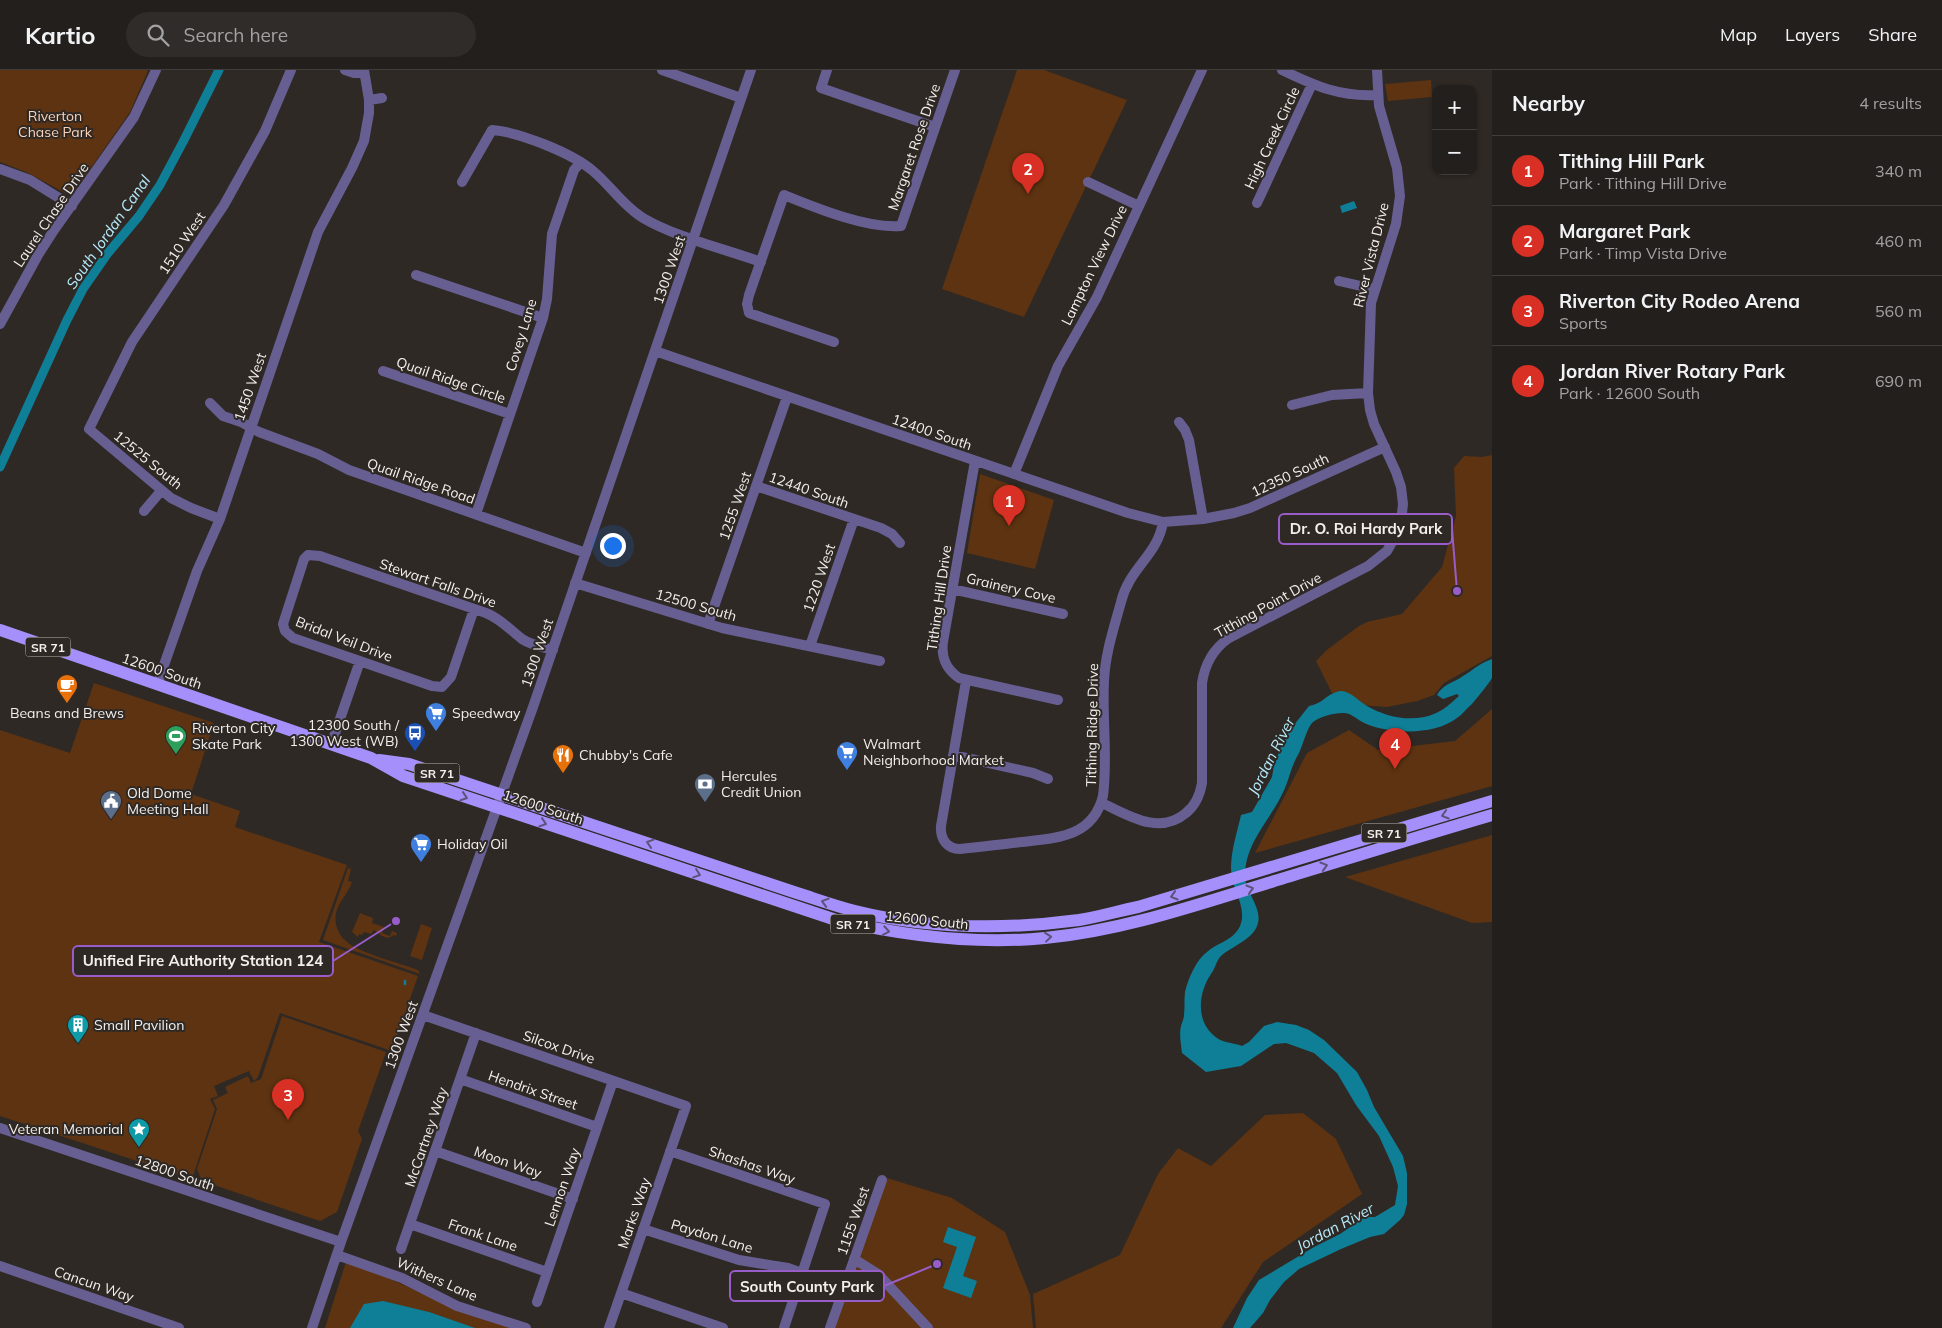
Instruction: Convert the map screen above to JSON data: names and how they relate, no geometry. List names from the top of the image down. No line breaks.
{"streets":{"main road":["SR 71","12600 South"],"street":["High Creek Circle","Margaret Rose Drive","Laurel Chase Drive","1510 West","River Vista Drive","Lampton View Drive","1300 West","Covey Lane","Quail Ridge Circle","1450 West","12400 South","12525 South","12350 South","Quail Ridge Road","12440 South","1255 West","1220 West","Stewart Falls Drive","Grainery Cove","Tithing Hill Drive","12500 South","Tithing Point Drive","Bridal Veil Drive","Tithing Ridge Drive","Silcox Drive","Hendrix Street","McCartney Way","Moon Way","Shashas Way","12800 South","Lennon Way","Marks Way","1155 West","Frank Lane","Paydon Lane","Withers Lane","Cancun Way"]},"crossings":[["1510 West","12525 South"],["River Vista Drive","12350 South"],["River Vista Drive","Tithing Point Drive"],["Lampton View Drive","12400 South"],["1300 West","12400 South"],["1300 West","Quail Ridge Road"],["1300 West","Stewart Falls Drive"],["1300 West","12500 South"],["1300 West","12600 South"],["1300 West","Silcox Drive"],["1300 West","12800 South"],["1300 West","Withers Lane"],["Covey Lane","Quail Ridge Circle"],["Covey Lane","Quail Ridge Road"],["1450 West","12525 South"],["1450 West","Quail Ridge Road"],["1450 West","12600 South"],["12400 South","12350 South"],["12400 South","1255 West"],["12400 South","Tithing Hill Drive"],["12400 South","Tithing Ridge Drive"],["12350 South","Tithing Point Drive"],["12440 South","1255 West"],["12440 South","1220 West"],["1255 West","12500 South"],["1220 West","12500 South"],["Stewart Falls Drive","Bridal Veil Drive"],["Grainery Cove","Tithing Hill Drive"],["Tithing Point Drive","Tithing Ridge Drive"],["Silcox Drive","McCartney Way"],["Silcox Drive","Lennon Way"],["Silcox Drive","Marks Way"],["Hendrix Street","McCartney Way"],["Hendrix Street","Lennon Way"],["McCartney Way","Moon Way"],["McCartney Way","Frank Lane"],["Moon Way","Lennon Way"],["Shashas Way","Marks Way"],["Shashas Way","Paydon Lane"],["Lennon Way","Frank Lane"],["Marks Way","Paydon Lane"]],"water":["South Jordan Canal","Jordan River"],"parks":["Riverton Chase Park"],"places":{"other":["Dr. O. Roi Hardy Park","Unified Fire Authority Station 124","South County Park"],"cafe":["Beans and Brews"],"supermarket":["Speedway","Walmart Neighborhood Market","Holiday Oil"],"bus stop":["12300 South / 1300 West (WB)"],"sports":["Riverton City Skate Park"],"restaurant":["Chubby's Cafe"],"bank":["Hercules Credit Union"],"public building":["Old Dome Meeting Hall"],"building":["Small Pavilion"],"place":["Veteran Memorial"]},"page":{"header":"Kartio","search":"Search here","nav":["Map","Layers","Share"],"heading":["Nearby","4 results"],"map_buttons":["+","−"],"list":[{"mark":"1","name":"Tithing Hill Park","note":"Park · Tithing Hill Drive","value":"340 m"},{"mark":"2","name":"Margaret Park","note":"Park · Timp Vista Drive","value":"460 m"},{"mark":"3","name":"Riverton City Rodeo Arena","note":"Sports","value":"560 m"},{"mark":"4","name":"Jordan River Rotary Park","note":"Park · 12600 South","value":"690 m"}],"pins":["2","1","4","3"]}}
